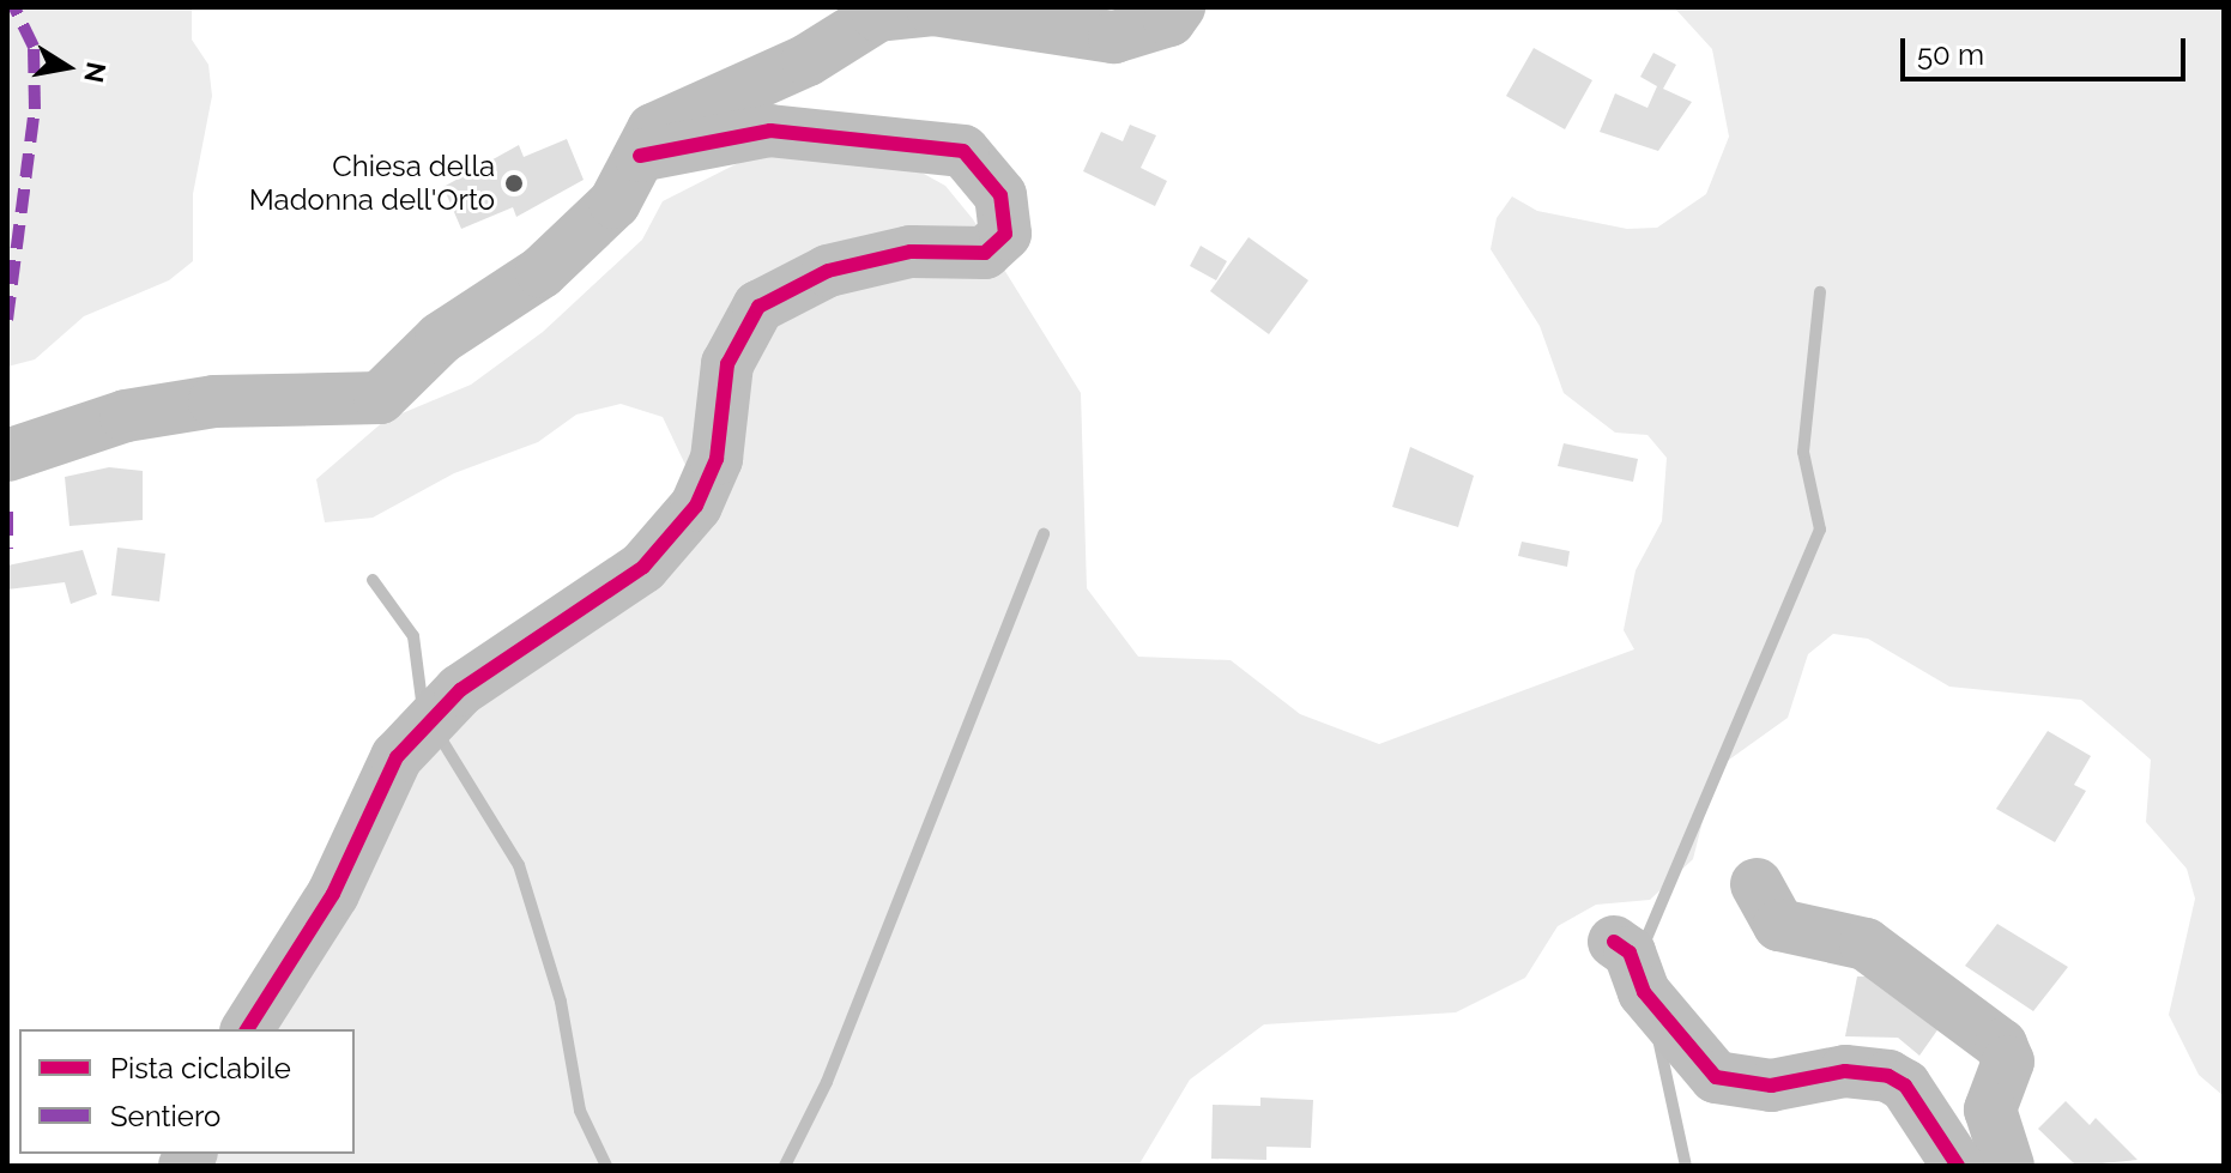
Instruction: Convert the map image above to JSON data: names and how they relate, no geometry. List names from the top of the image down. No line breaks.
{"places":["Chiesa della Madonna dell'Orto"],"legend":["Pista ciclabile","Sentiero"],"scale_bar":"50 m","north":"right"}
